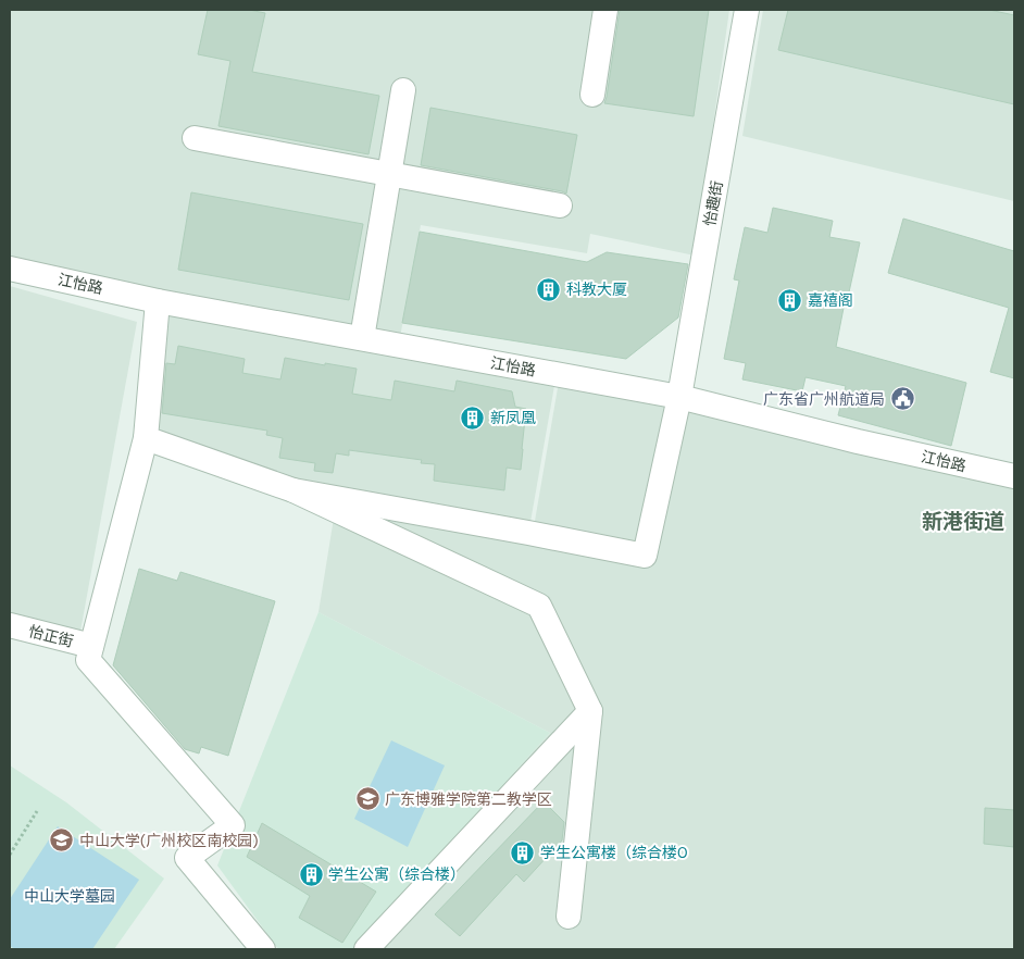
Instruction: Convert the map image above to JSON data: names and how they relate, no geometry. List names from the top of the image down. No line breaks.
{"streets":{"street":["怡趣街","江怡路","怡正街"]},"crossings":[["怡趣街","江怡路"]],"districts":["新港街道"],"parks":["中山大学墓园"],"places":{"building":["科教大厦","嘉禧阁","新凤凰","学生公寓楼（综合楼0","学生公寓（综合楼）"],"public building":["广东省广州航道局"],"school or university":["广东博雅学院第二教学区","中山大学(广州校区南校园)"]}}
